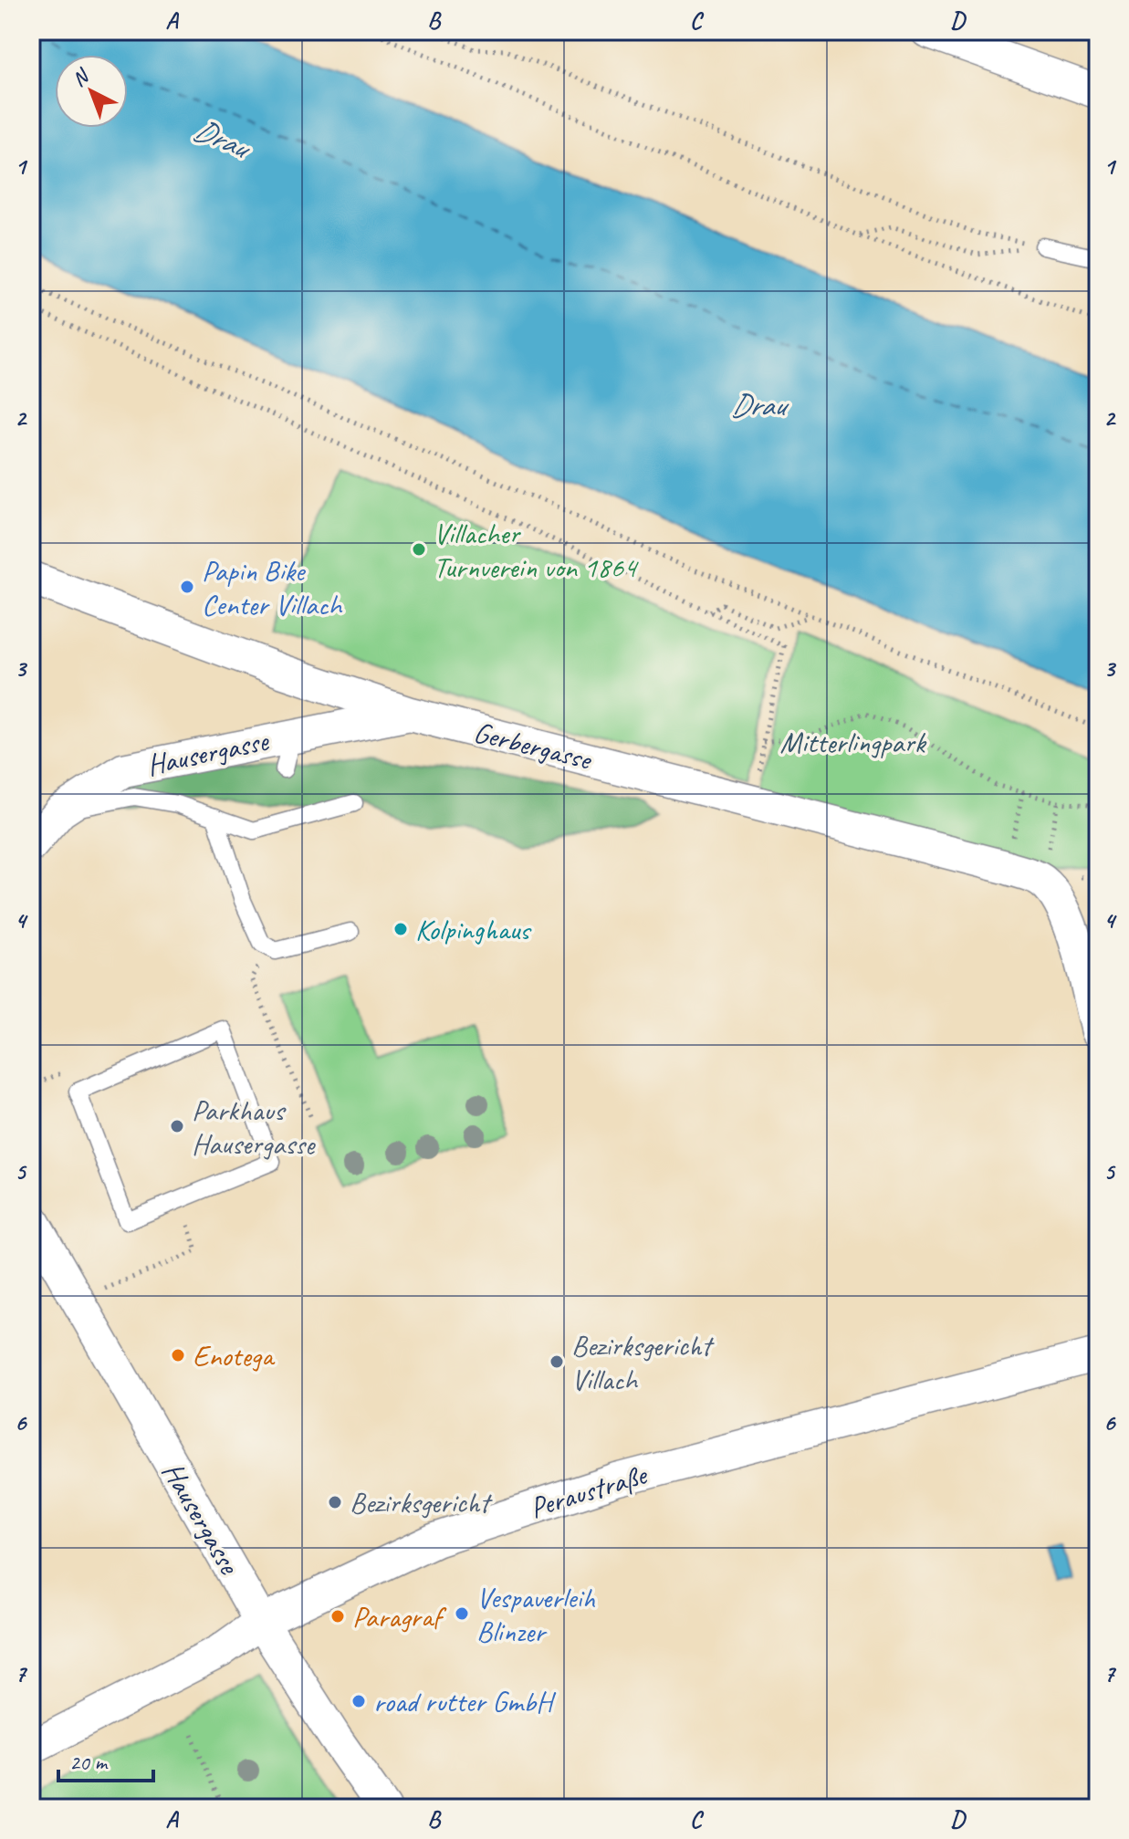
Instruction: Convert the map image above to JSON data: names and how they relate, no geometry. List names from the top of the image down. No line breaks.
{"streets":{"street":["Gerbergasse","Hausergasse","Peraustraße"]},"crossings":[["Gerbergasse","Hausergasse"],["Hausergasse","Peraustraße"]],"water":["Drau"],"parks":["Mitterlingpark"],"places":["Villacher Turnverein von 1864","Papin Bike Center Villach","Kolpinghaus","Parkhaus Hausergasse","Enotega","Bezirksgericht Villach","Bezirksgericht","Vespaverleih Blinzer","Paragraf","road rutter GmbH"],"scale_bar":"20 m","north":"top left","grid":{"columns":["A","B","C","D"],"rows":["1","2","3","4","5","6","7"]}}
